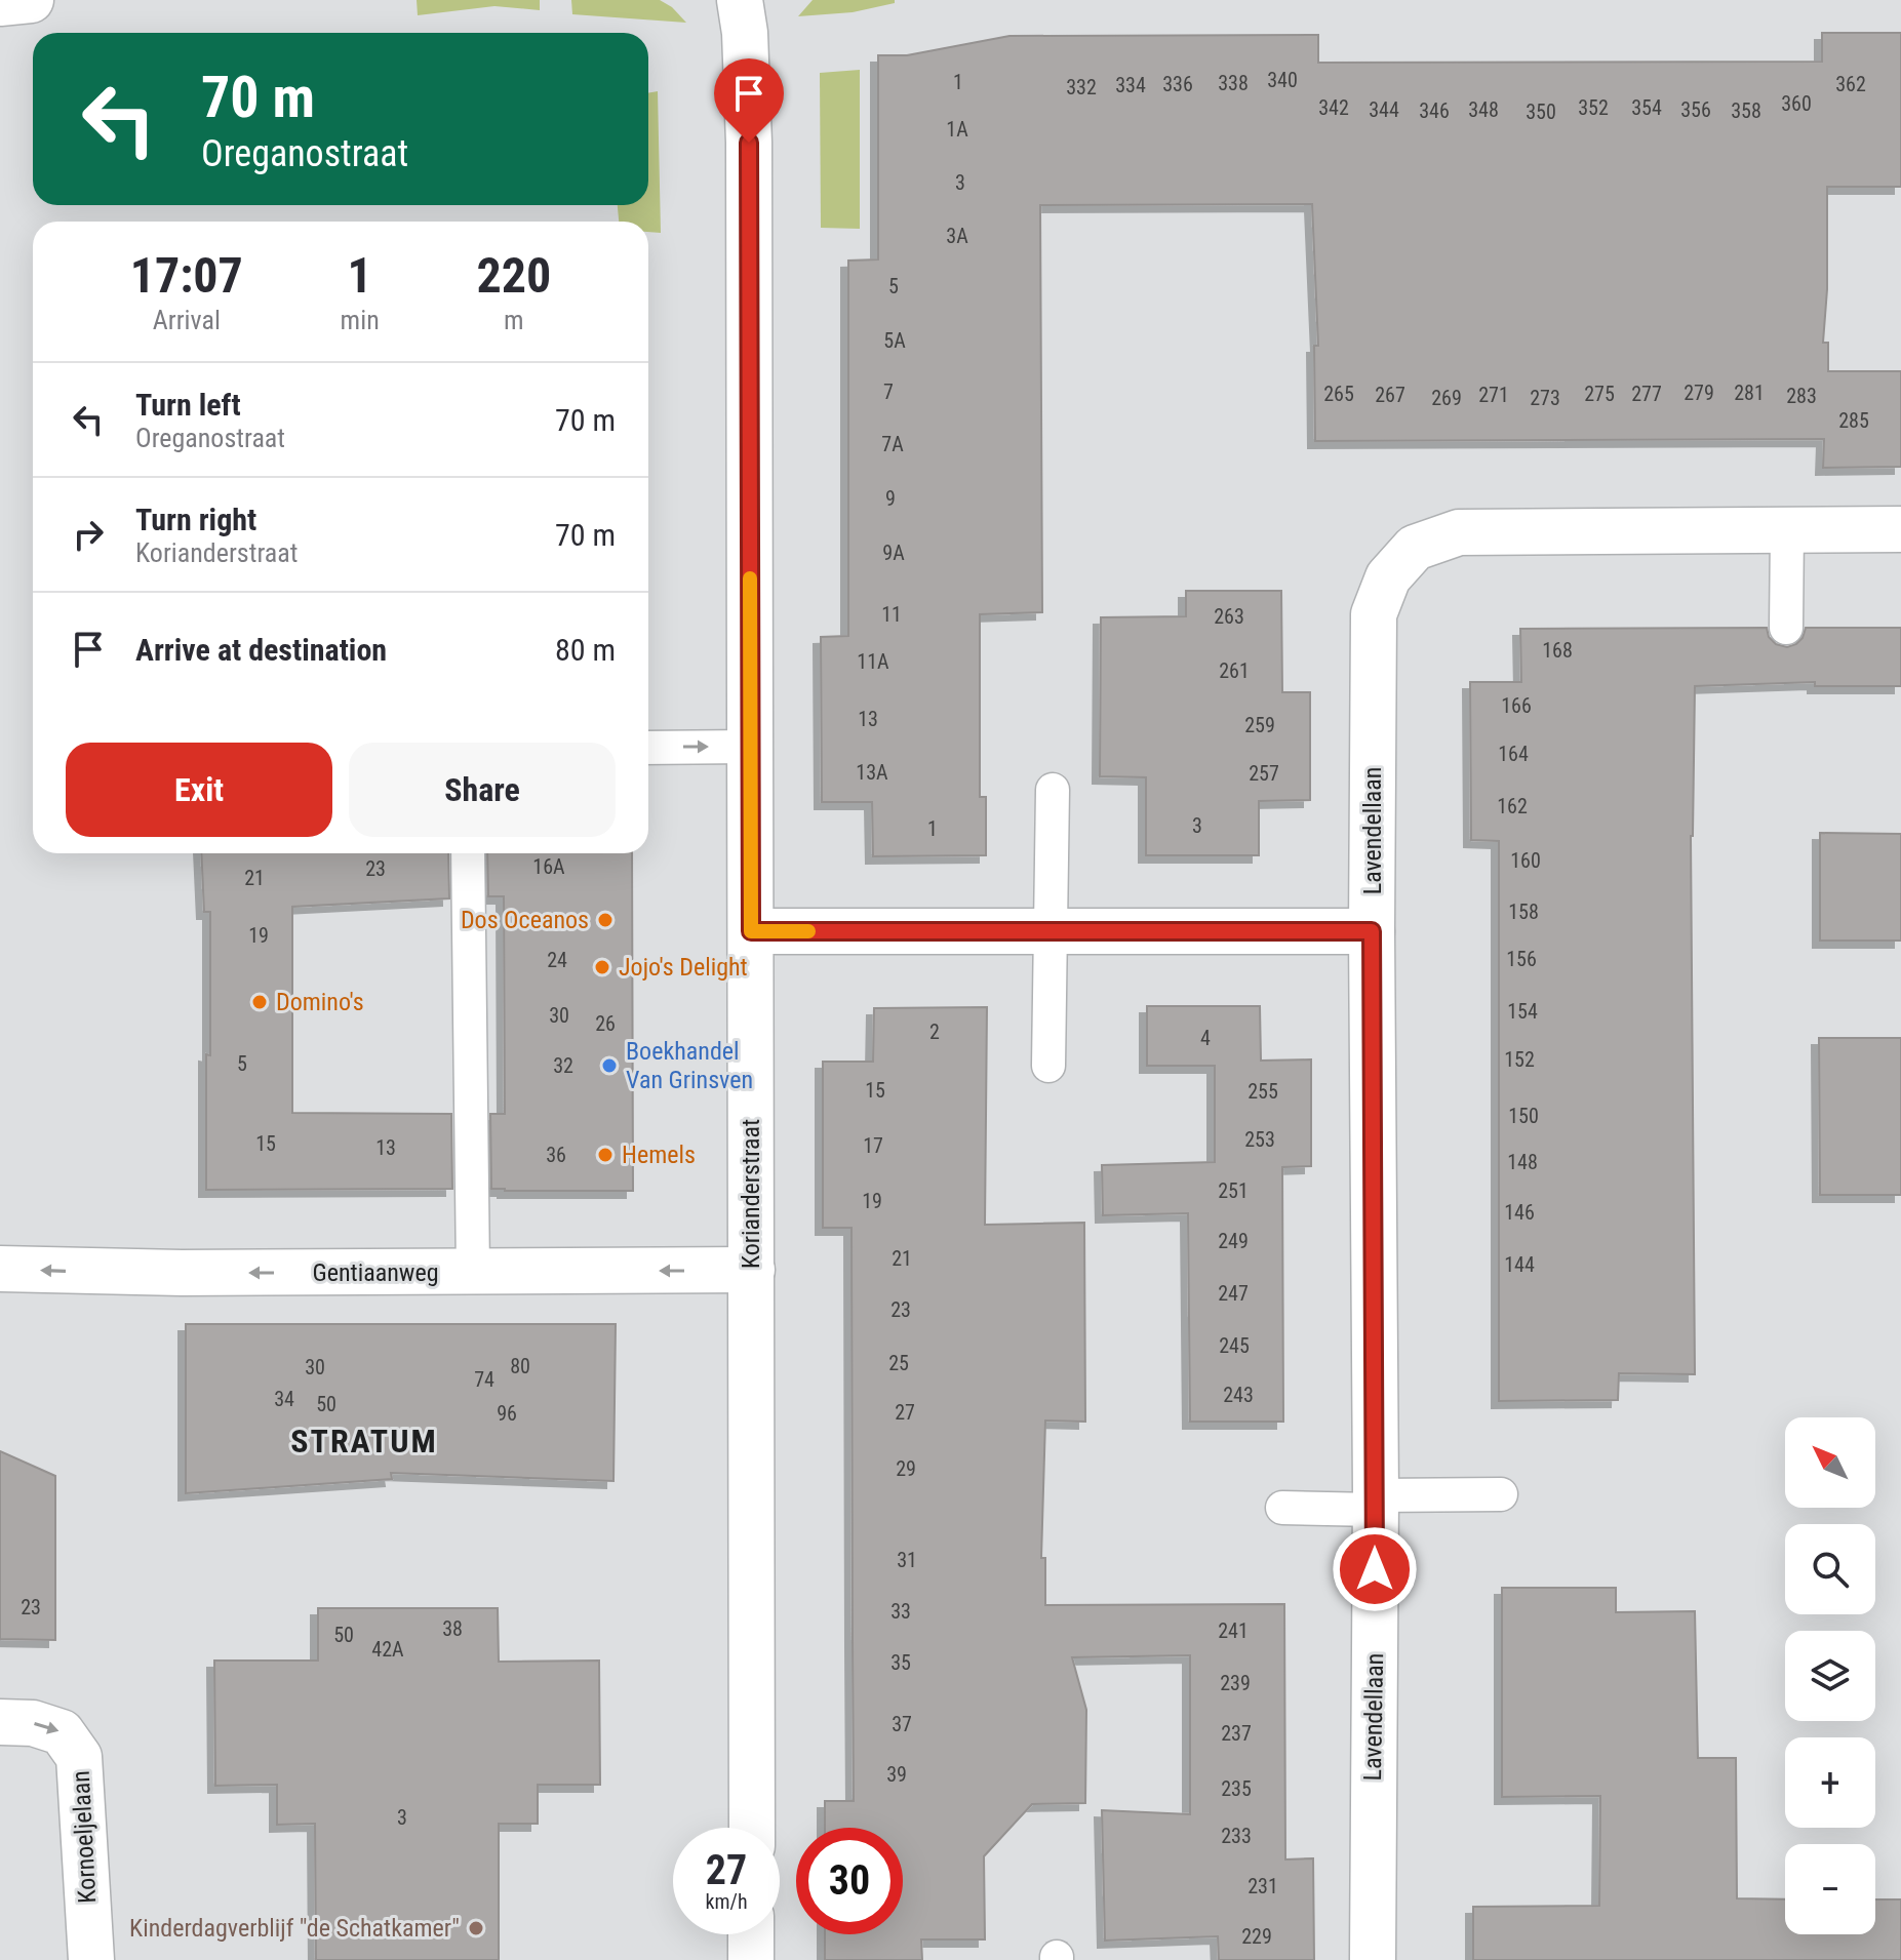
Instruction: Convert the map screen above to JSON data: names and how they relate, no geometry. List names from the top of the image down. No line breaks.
{"streets":{"street":["Lavendellaan","Korianderstraat","Gentiaanweg","Kornoeljelaan"]},"crossings":[["Korianderstraat","Gentiaanweg"]],"one_way":["Gentiaanweg","Kornoeljelaan"],"districts":["STRATUM"],"places":["Dos Oceanos","Jojo's Delight","Domino's","Boekhandel Van Grinsven","Hemels","Kinderdagverblijf \"de Schatkamer\""],"house_numbers":["340","1","338","336","362","334","332","360","342","352","354","344","348","356","346","358","350","1A","3","3A","5","5A","7","279","281","265","275","277","267","271","283","269","273","285","7A","9","9A","11","263","168","11A","261","166","13","259","164","13A","257","162","3","1","160","16A","23","21","158","19","156","24","154","30","26","2","4","152","5","32","15","255","150","253","15","17","13","36","148","251","19","146","249","21","144","247","23","245","25","80","30","74","243","34","50","27","96","29","31","23","33","38","241","50","42A","35","239","37","237","39","235","3","233","231","229"],"north":"top left","page":{"turn":["70 m","Oreganostraat"],"eta":["17:07","Arrival","1","min","220","m"],"list":[{"name":"Turn left","note":"Oreganostraat","value":"70 m"},{"name":"Turn right","note":"Korianderstraat","value":"70 m"},{"name":"Arrive at destination","value":"80 m"}],"buttons":["Exit","Share"],"map_buttons":["+","−"],"speed":"27 km/h","limit":"30"}}
